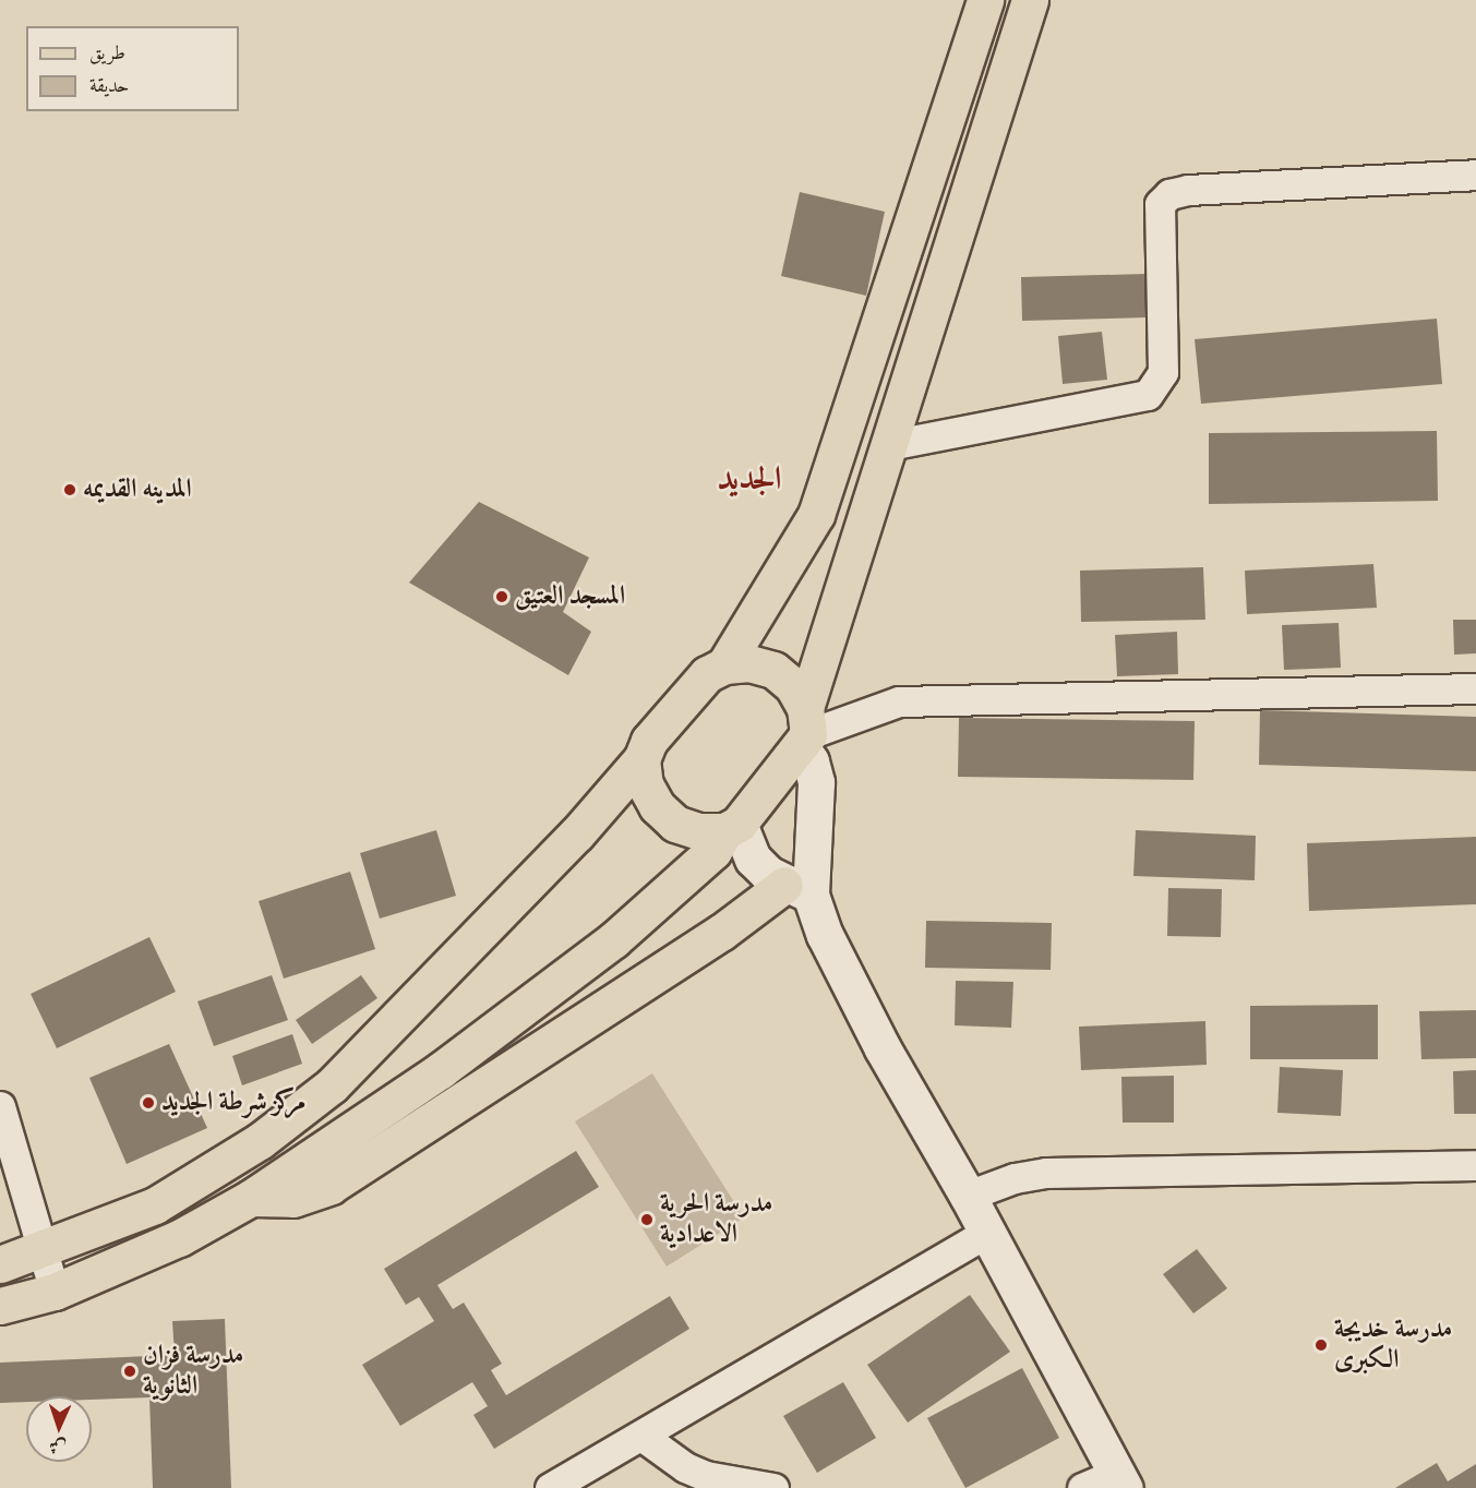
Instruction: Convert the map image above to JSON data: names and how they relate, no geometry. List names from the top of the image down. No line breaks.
{"districts":["الجديد"],"places":["المدينه القديمه","المسجد العتيق","مركز شرطة الجديد","مدرسة الحرية الاعدادية","مدرسة خديجة الكبرى","مدرسة فزان الثانوية"],"legend":["طريق","حديقة"],"north":"bottom"}
